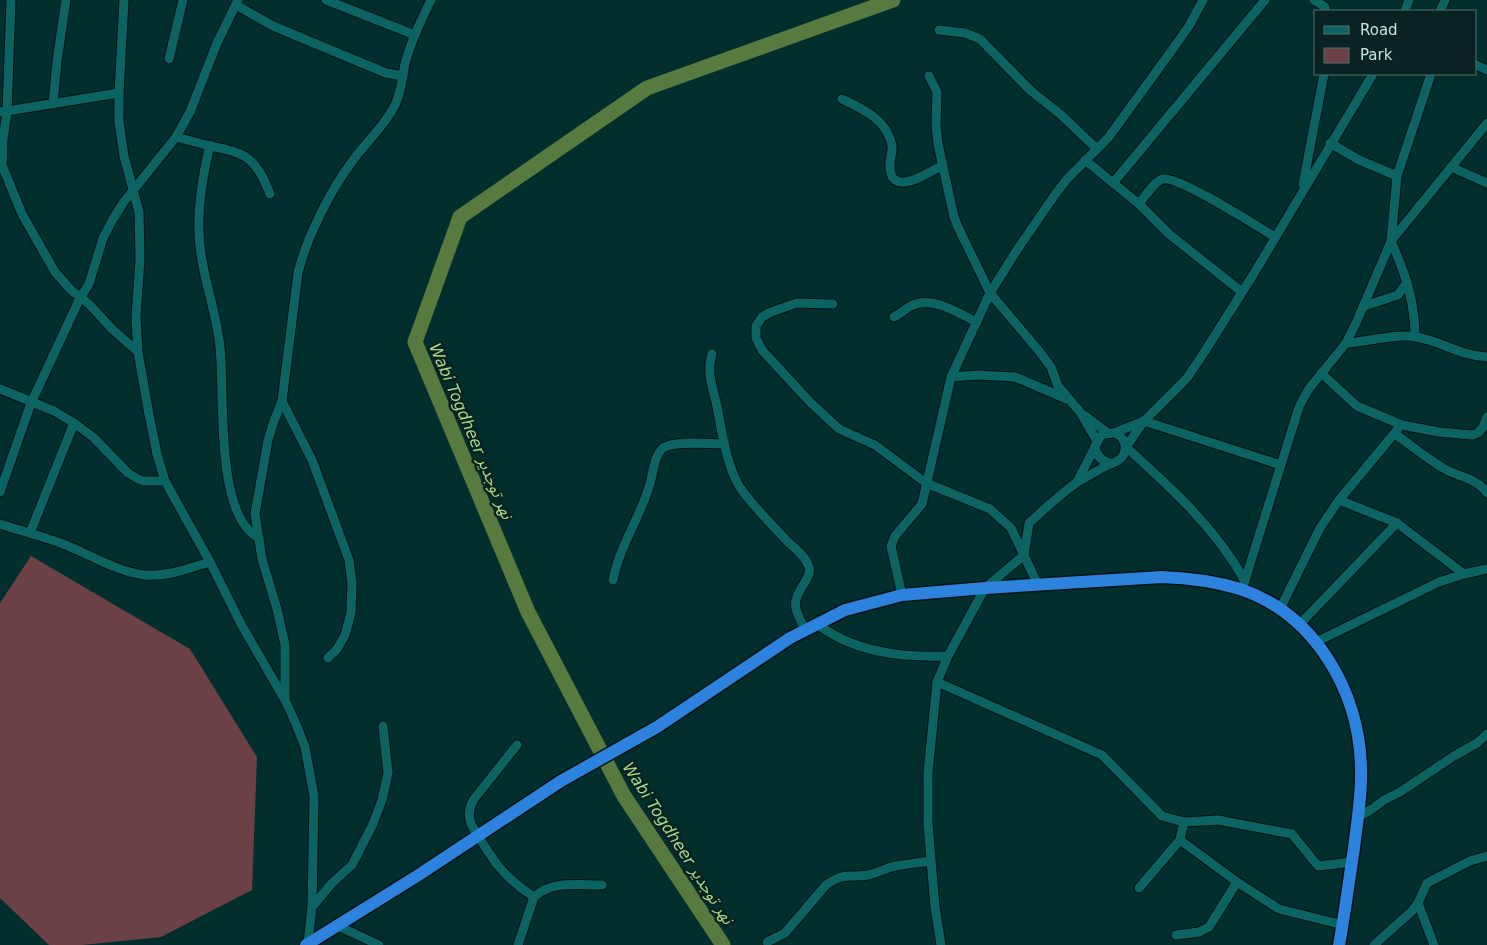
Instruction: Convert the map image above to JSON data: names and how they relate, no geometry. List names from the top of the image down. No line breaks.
{"water":["Wabi Togdheer نهر توجدير"],"legend":["Road","Park"]}
